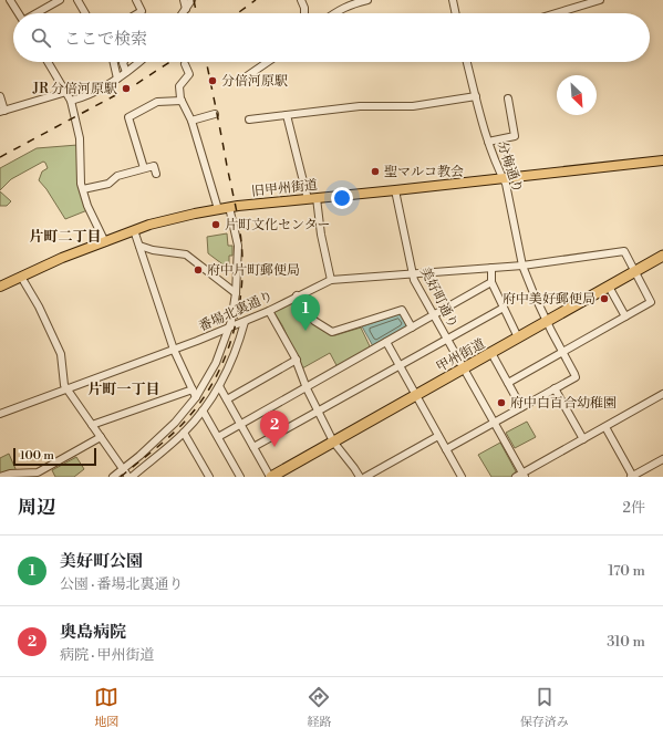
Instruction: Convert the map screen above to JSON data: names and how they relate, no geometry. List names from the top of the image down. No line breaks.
{"streets":{"highway":["甲州街道"],"main road":["旧甲州街道"],"street":["分梅通り","美好町通り","番場北裏通り"]},"crossings":[["分梅通り","旧甲州街道"],["分梅通り","番場北裏通り"],["分梅通り","甲州街道"],["旧甲州街道","美好町通り"],["美好町通り","番場北裏通り"],["美好町通り","甲州街道"],["番場北裏通り","甲州街道"]],"districts":["片町二丁目","片町一丁目"],"places":["分倍河原駅","JR 分倍河原駅","聖マルコ教会","片町文化センター","府中片町郵便局","府中美好郵便局","府中白百合幼稚園"],"scale_bar":"100 m","north":"bottom right","page":{"search":"ここで検索","pins":["1","2"],"scale":"100 m","heading":["周辺","2件"],"list":[{"mark":"1","name":"美好町公園","note":"公園 · 番場北裏通り","value":"170 m"},{"mark":"2","name":"奥島病院","note":"病院 · 甲州街道","value":"310 m"}],"nav":["地図","経路","保存済み"]}}
